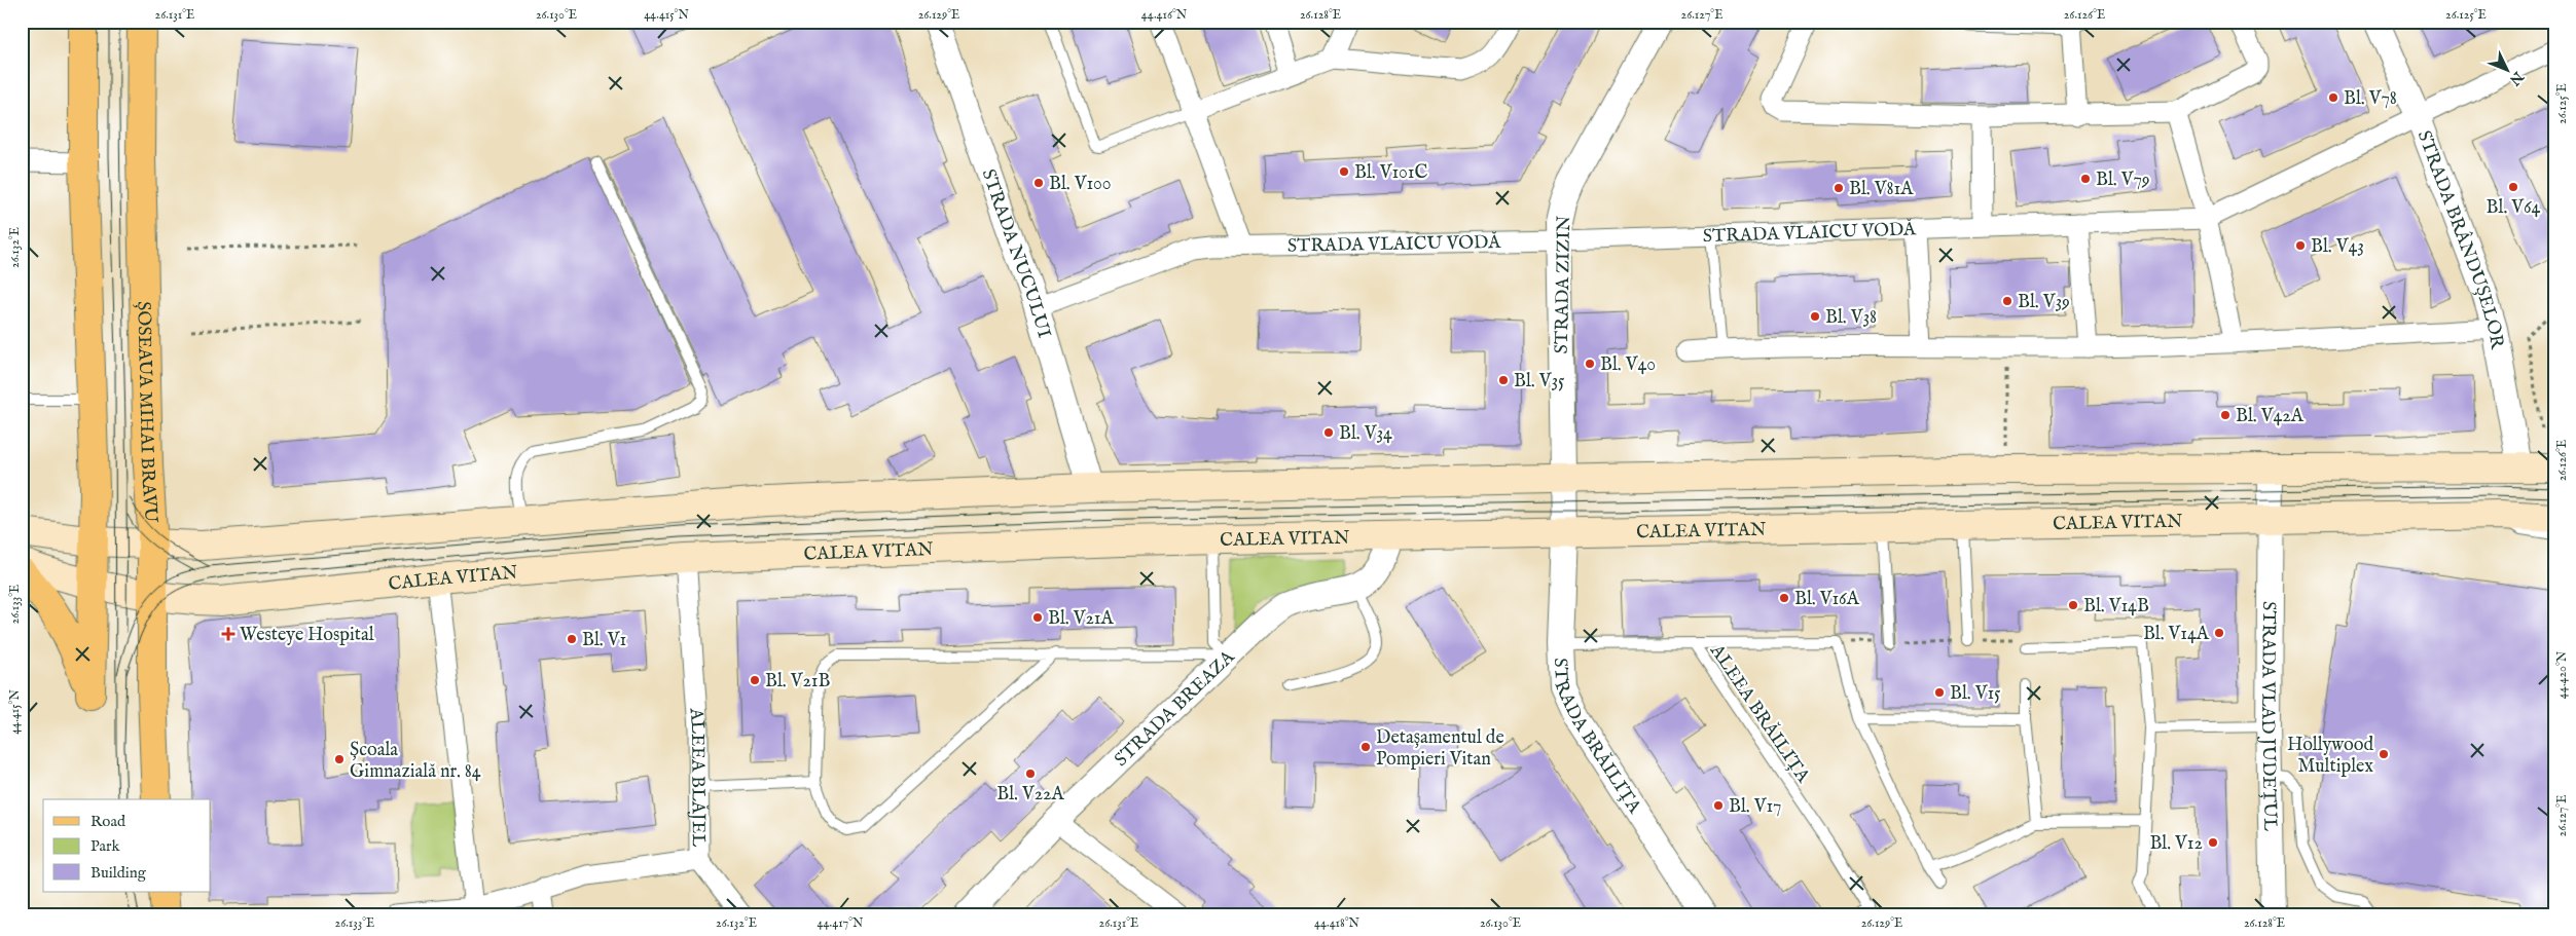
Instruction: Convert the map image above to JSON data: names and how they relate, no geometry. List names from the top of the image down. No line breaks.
{"streets":{"main road":["ȘOSEAUA MIHAI BRAVU","CALEA VITAN"],"street":["STRADA VLAICU VODĂ","STRADA BRÂNDUȘELOR","STRADA NUCULUI","STRADA ZIZIN","STRADA BREAZA","STRADA VLAD JUDEȚUL","STRADA BRĂILIȚA","ALEEA BLĂJEL"],"lane":["ALEEA BRĂILIȚA"]},"crossings":[["STRADA VLAICU VODĂ","STRADA BRÂNDUȘELOR"],["STRADA VLAICU VODĂ","STRADA NUCULUI"],["STRADA VLAICU VODĂ","STRADA ZIZIN"],["STRADA ZIZIN","CALEA VITAN"],["STRADA ZIZIN","STRADA BRĂILIȚA"],["ȘOSEAUA MIHAI BRAVU","CALEA VITAN"],["CALEA VITAN","STRADA BREAZA"],["CALEA VITAN","STRADA VLAD JUDEȚUL"],["CALEA VITAN","STRADA BRĂILIȚA"],["CALEA VITAN","ALEEA BLĂJEL"],["ALEEA BRĂILIȚA","STRADA BRĂILIȚA"]],"places":{"other":["Bl. V78","Bl. V101C","Bl. V79","Bl. V100","Bl. V64","Bl. V81A","Bl. V43","Bl. V39","Bl. V38","Bl. V40","Bl. V35","Bl. V42A","Bl. V34","Bl. V16A","Bl. V14B","Bl. V21A","Bl. V14A","Bl. V1","Bl. V21B","Bl. V15","Detașamentul de Pompieri Vitan","Hollywood Multiplex","Școala Gimnazială nr. 84","Bl. V22A","Bl. V17","Bl. V12"],"health":["Westeye Hospital"]},"legend":["Road","Park","Building"],"north":"bottom right","coordinates":["26.131°E","26.130°E","44.415°N","26.129°E","44.416°N","26.128°E","26.127°E","26.126°E","26.125°E","26.132°E","26.133°E","44.420°N","44.417°N","44.418°N"]}
